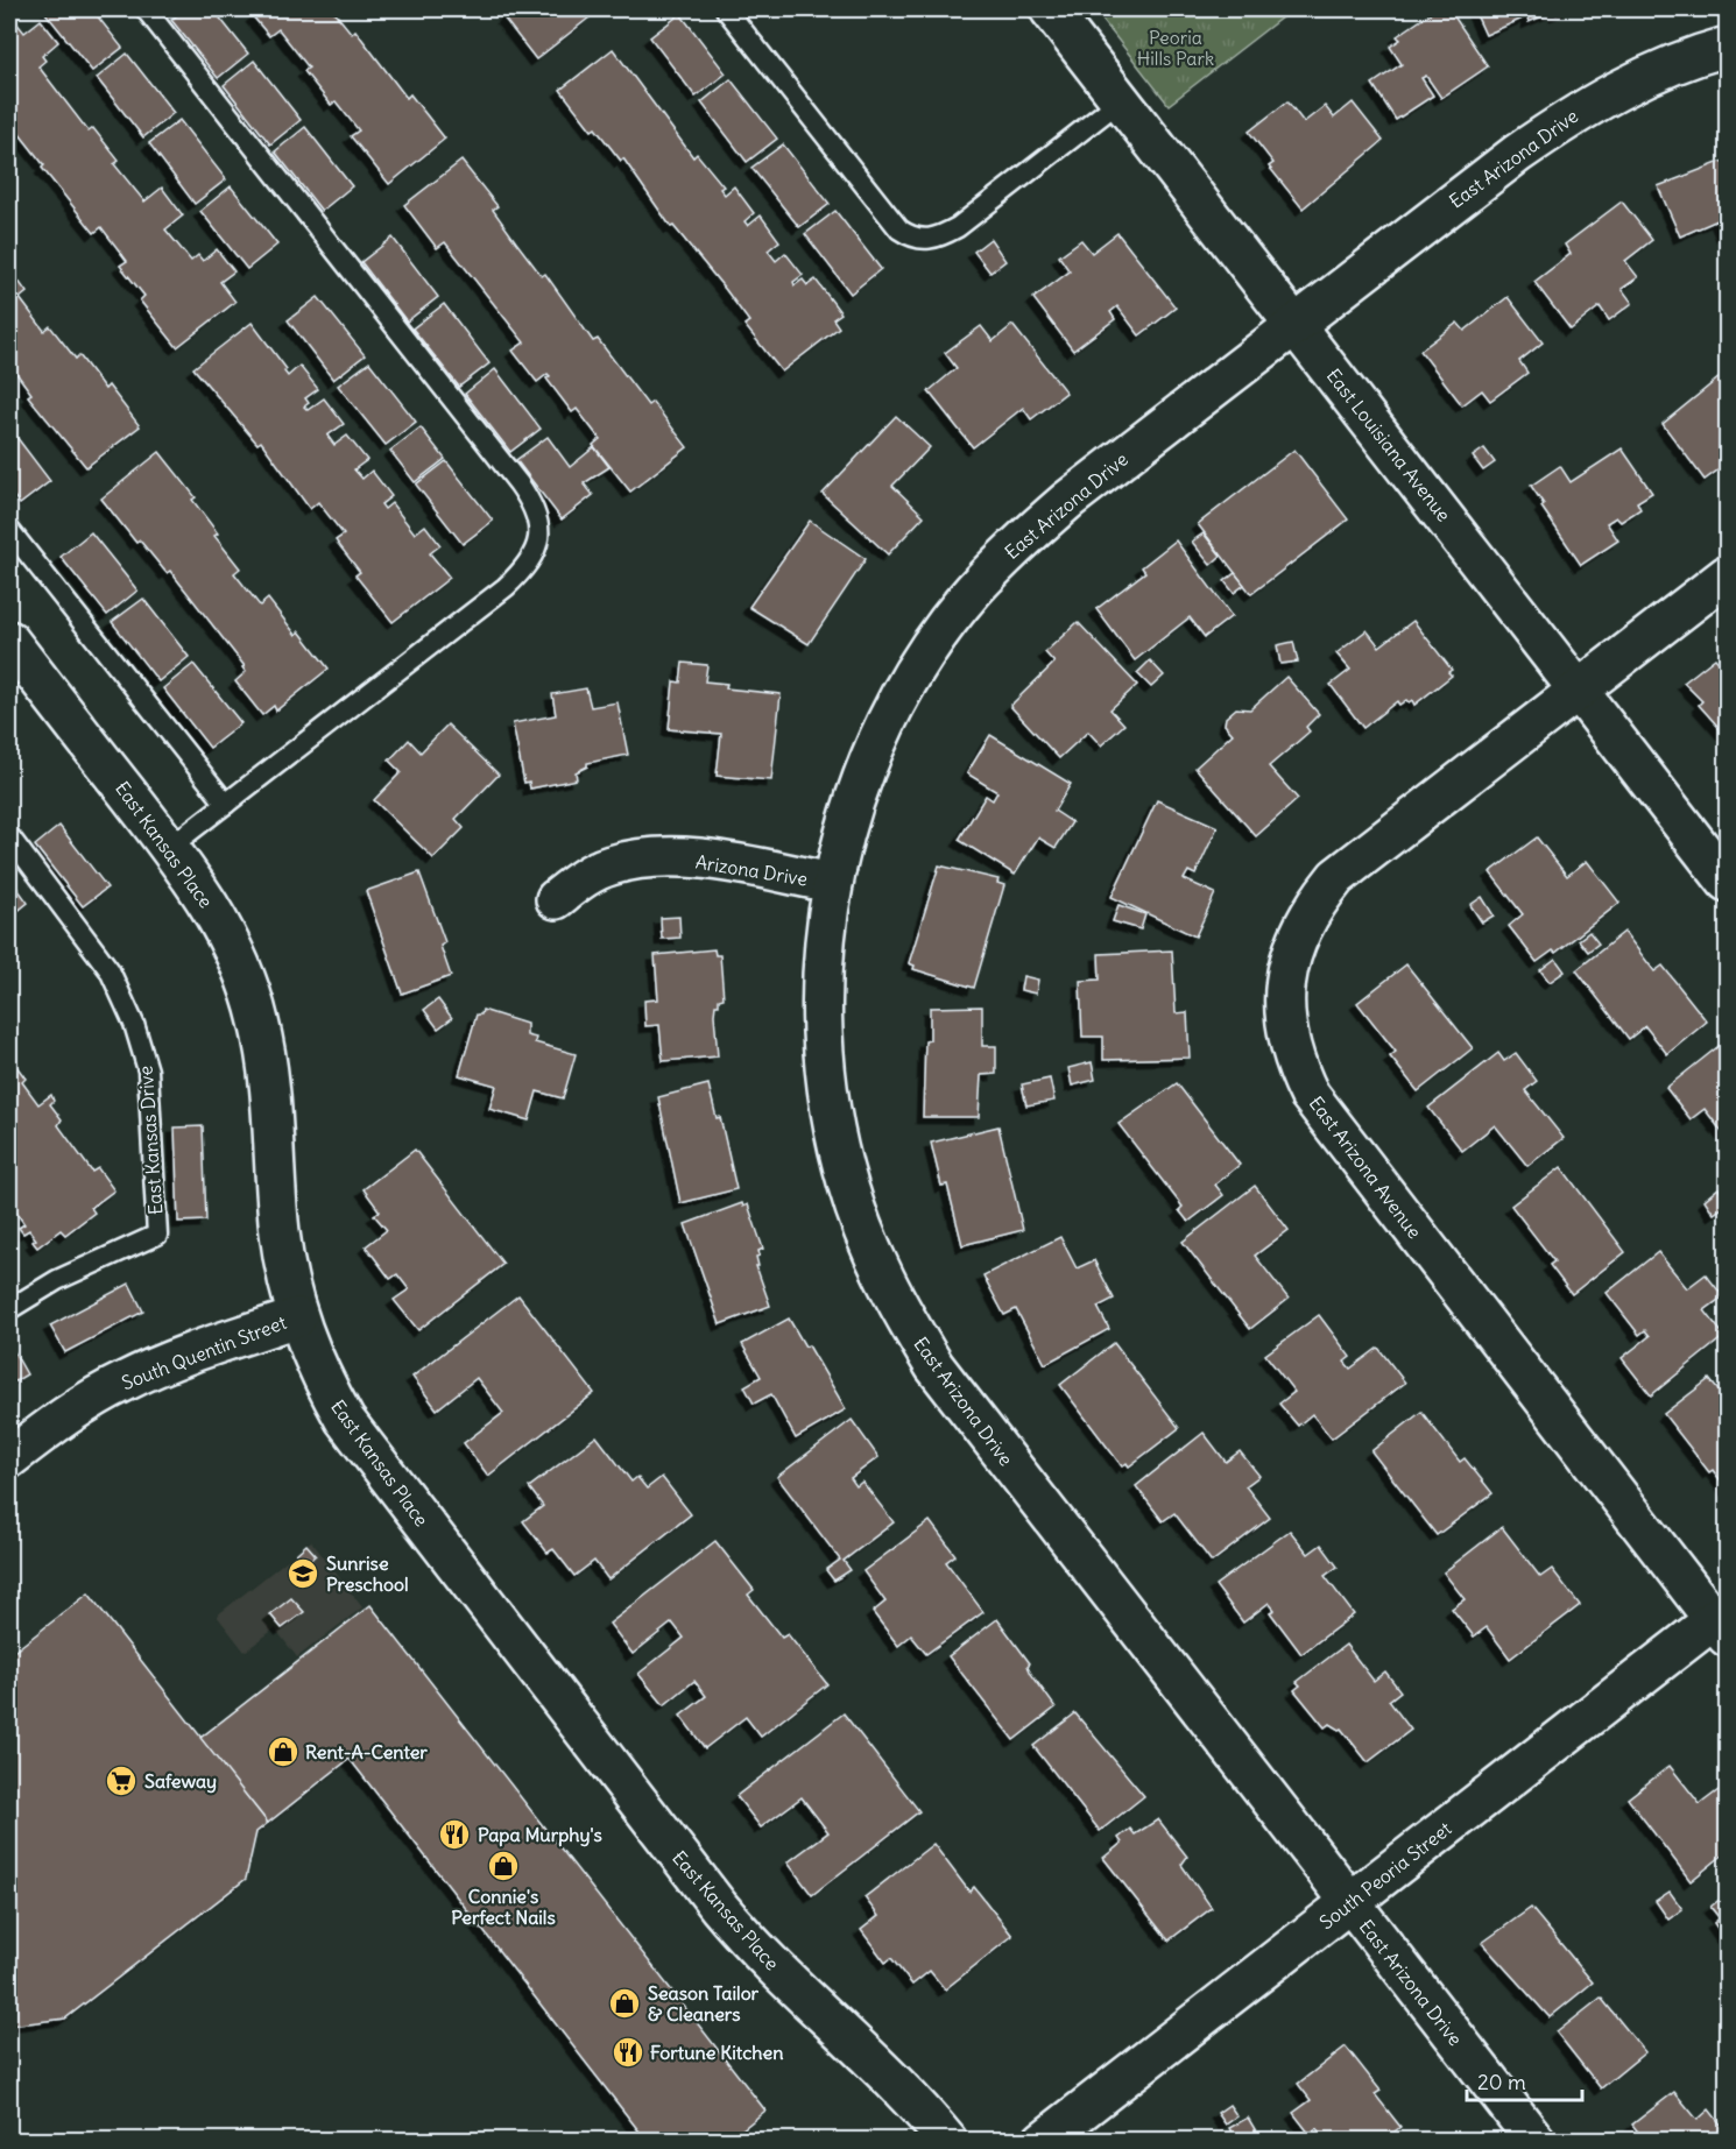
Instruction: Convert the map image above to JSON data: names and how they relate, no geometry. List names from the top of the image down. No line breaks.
{"streets":{"street":["East Arizona Drive","East Louisiana Avenue","East Kansas Place","Arizona Drive","East Arizona Avenue","South Quentin Street","South Peoria Street"],"lane":["East Kansas Drive"]},"crossings":[["East Arizona Drive","East Louisiana Avenue"],["East Arizona Drive","Arizona Drive"],["East Arizona Drive","South Peoria Street"],["East Louisiana Avenue","East Arizona Avenue"],["East Kansas Place","South Quentin Street"],["East Arizona Avenue","South Peoria Street"]],"parks":["Peoria Hills Park"],"places":{"school or university":["Sunrise Preschool"],"shop":["Rent-A-Center","Connie's Perfect Nails","Season Tailor & Cleaners"],"supermarket":["Safeway"],"restaurant":["Papa Murphy's","Fortune Kitchen"]},"scale_bar":"20 m"}
